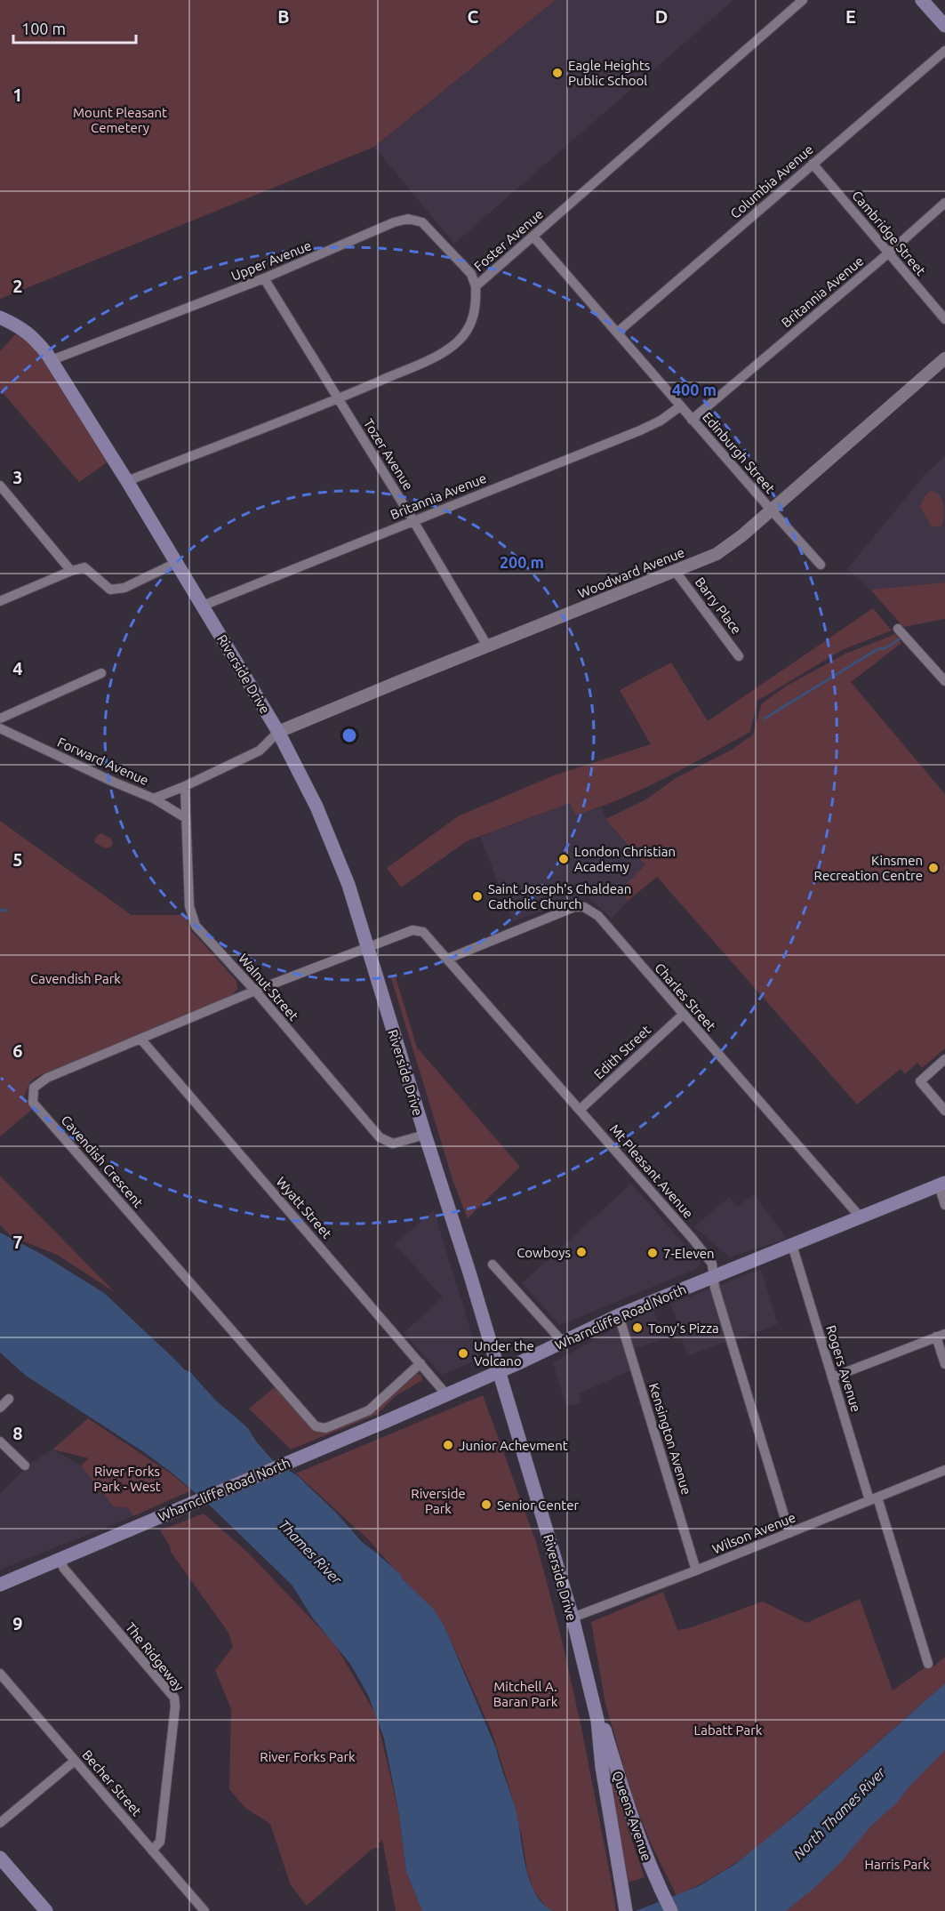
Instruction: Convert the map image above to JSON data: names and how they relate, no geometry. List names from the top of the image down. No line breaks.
{"streets":{"main road":["Riverside Drive","Wharncliffe Road North","Queens Avenue"],"street":["Columbia Avenue","Cambridge Street","Foster Avenue","Upper Avenue","Britannia Avenue","Edinburgh Street","Tozer Avenue","Woodward Avenue","Barry Place","Forward Avenue","Walnut Street","Charles Street","Edith Street","Cavendish Crescent","Mt Pleasant Avenue","Wyatt Street","Rogers Avenue","Kensington Avenue","Wilson Avenue","The Ridgeway","Becher Street"]},"crossings":[["Columbia Avenue","Cambridge Street"],["Columbia Avenue","Edinburgh Street"],["Cambridge Street","Britannia Avenue"],["Foster Avenue","Upper Avenue"],["Foster Avenue","Edinburgh Street"],["Foster Avenue","Tozer Avenue"],["Foster Avenue","Riverside Drive"],["Upper Avenue","Tozer Avenue"],["Upper Avenue","Riverside Drive"],["Britannia Avenue","Edinburgh Street"],["Britannia Avenue","Tozer Avenue"],["Britannia Avenue","Riverside Drive"],["Edinburgh Street","Woodward Avenue"],["Tozer Avenue","Woodward Avenue"],["Woodward Avenue","Barry Place"],["Woodward Avenue","Riverside Drive"],["Woodward Avenue","Forward Avenue"],["Riverside Drive","Forward Avenue"],["Riverside Drive","Walnut Street"],["Riverside Drive","Cavendish Crescent"],["Riverside Drive","Mt Pleasant Avenue"],["Riverside Drive","Wharncliffe Road North"],["Riverside Drive","Wilson Avenue"],["Riverside Drive","Queens Avenue"],["Forward Avenue","Walnut Street"],["Walnut Street","Cavendish Crescent"],["Charles Street","Edith Street"],["Charles Street","Mt Pleasant Avenue"],["Charles Street","Wharncliffe Road North"],["Edith Street","Mt Pleasant Avenue"],["Cavendish Crescent","Mt Pleasant Avenue"],["Cavendish Crescent","Wyatt Street"],["Mt Pleasant Avenue","Wharncliffe Road North"],["Mt Pleasant Avenue","Wilson Avenue"],["Wyatt Street","Wharncliffe Road North"],["Wharncliffe Road North","Rogers Avenue"],["Wharncliffe Road North","Kensington Avenue"],["Wharncliffe Road North","The Ridgeway"],["Rogers Avenue","Wilson Avenue"],["Kensington Avenue","Wilson Avenue"],["The Ridgeway","Becher Street"]],"water":["Thames River","North Thames River"],"parks":["Mount Pleasant Cemetery","Cavendish Park","River Forks Park - West","Riverside Park","Mitchell A. Baran Park","Labatt Park","River Forks Park","Harris Park"],"places":["Eagle Heights Public School","London Christian Academy","Kinsmen Recreation Centre","Saint Joseph's Chaldean Catholic Church","Cowboys","7-Eleven","Tony's Pizza","Under the Volcano","Junior Achevment","Senior Center"],"scale_bar":"100 m","grid":{"columns":["B","C","D","E"],"rows":["1","2","3","4","5","6","7","8","9"]},"rings":["400 m","200 m"]}
